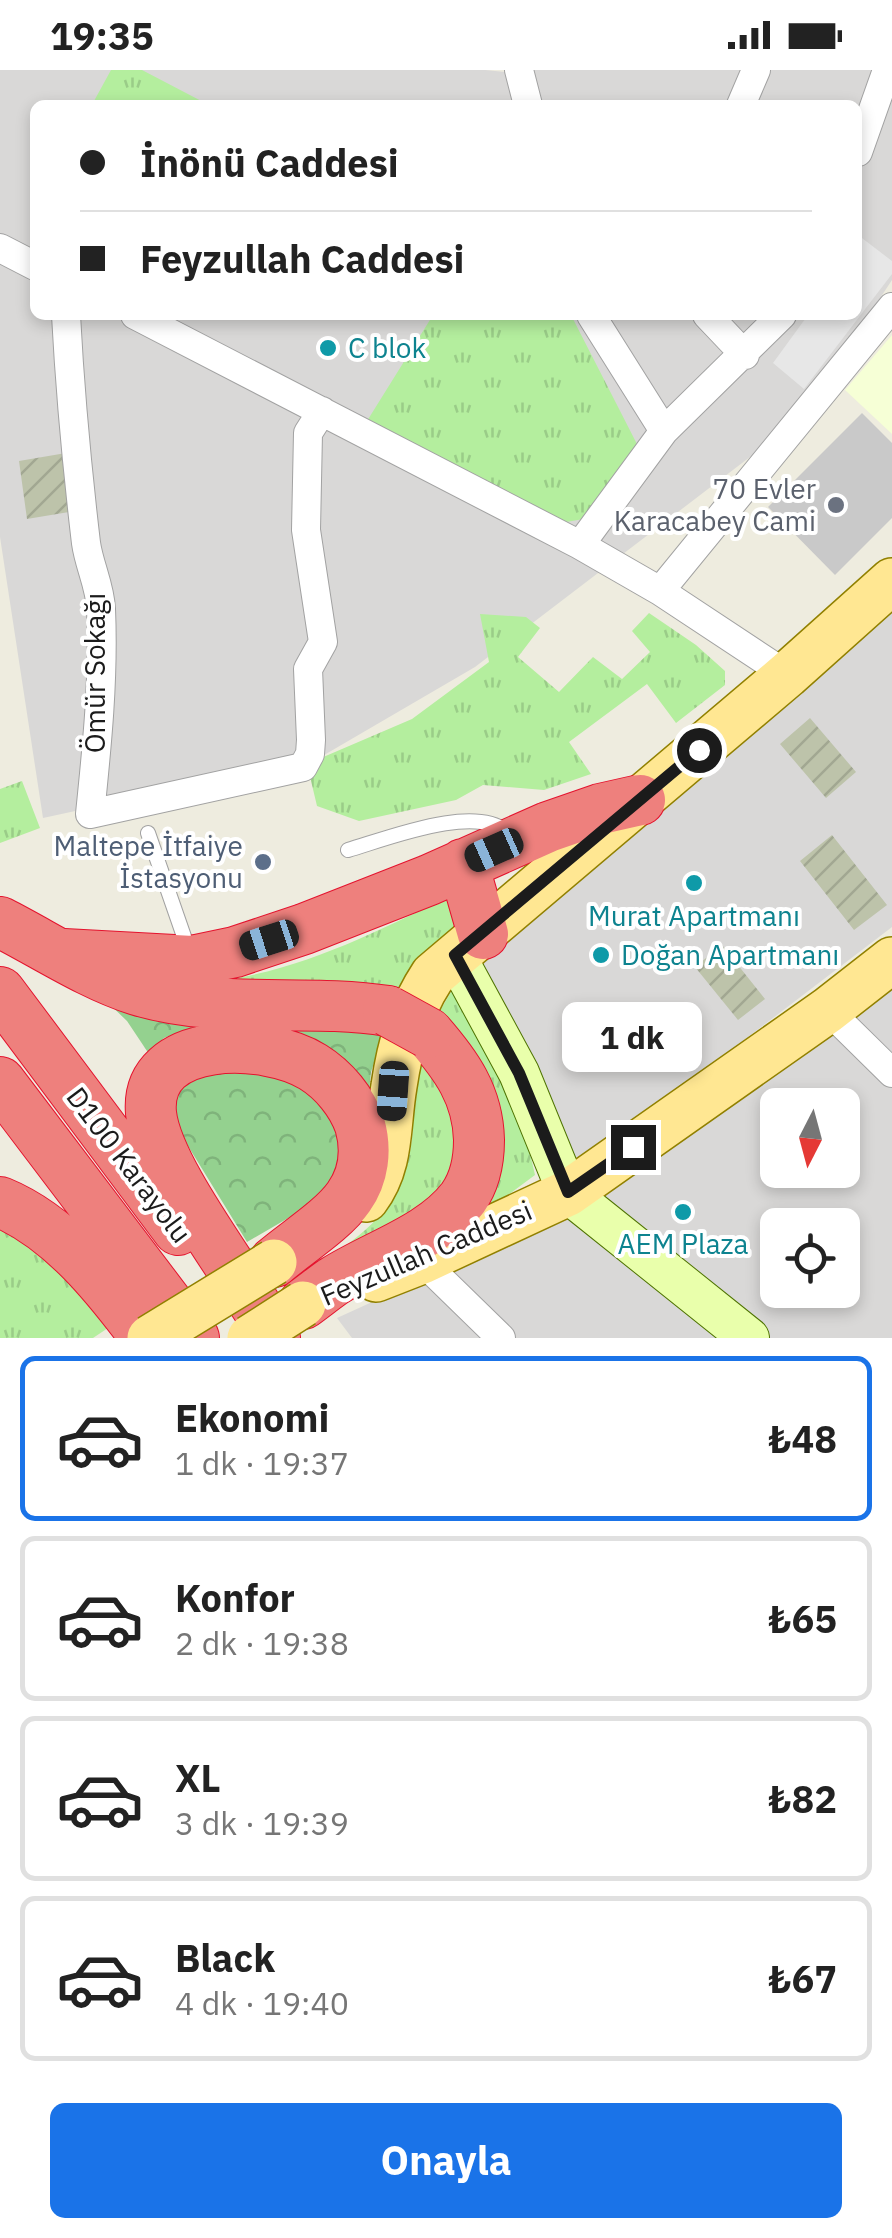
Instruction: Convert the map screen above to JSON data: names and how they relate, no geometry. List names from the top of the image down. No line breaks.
{"streets":{"highway":["D100 Karayolu"],"main road":["Feyzullah Caddesi"],"street":["Ömür Sokağı"]},"places":["C blok","70 Evler Karacabey Cami","Maltepe İtfaiye İstasyonu","Murat Apartmanı","Doğan Apartmanı","AEM Plaza"],"north":"bottom","page":{"status":"19:35","banner":["İnönü Caddesi","Feyzullah Caddesi"],"bubble":"1 dk","list":[{"name":"Ekonomi","note":"1 dk · 19:37","value":"₺48"},{"name":"Konfor","note":"2 dk · 19:38","value":"₺65"},{"name":"XL","note":"3 dk · 19:39","value":"₺82"},{"name":"Black","note":"4 dk · 19:40","value":"₺67"}],"buttons":"Onayla"}}
